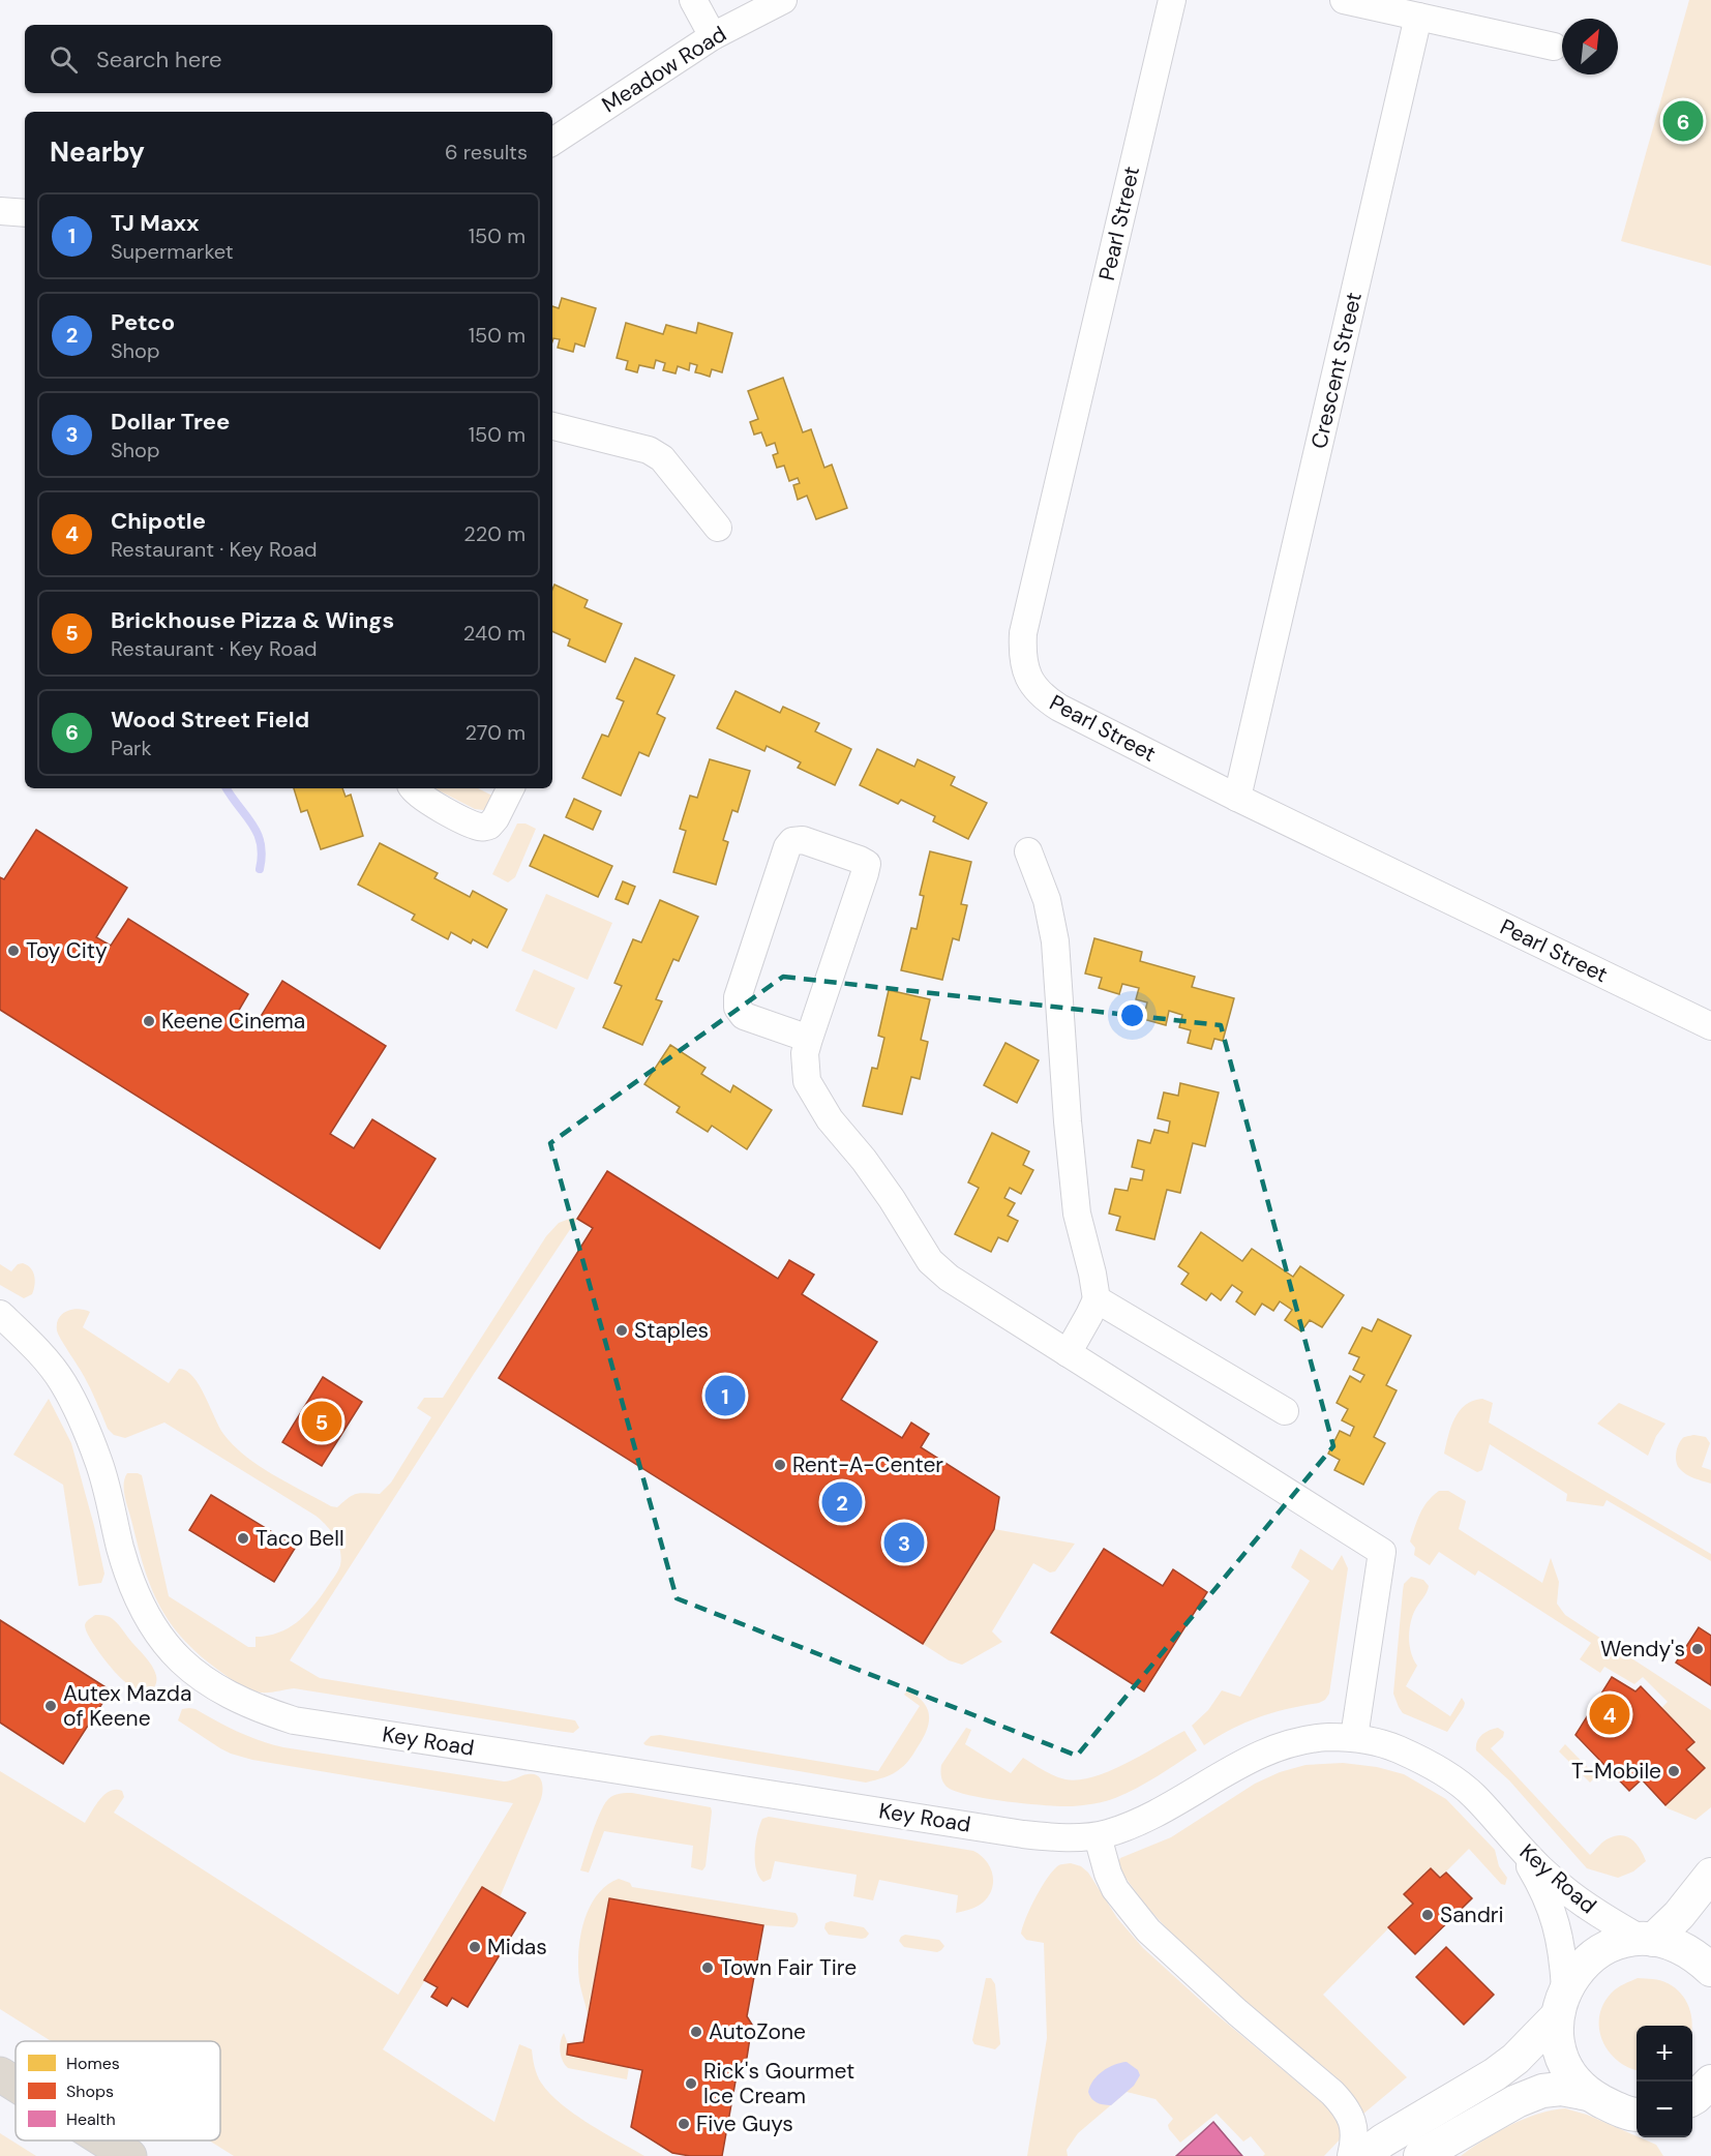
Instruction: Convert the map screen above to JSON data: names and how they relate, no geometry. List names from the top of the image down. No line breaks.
{"streets":{"street":["Meadow Road","Pearl Street","Crescent Street","Key Road"]},"crossings":[["Pearl Street","Crescent Street"]],"places":["Toy City","Keene Cinema","Staples","Rent-A-Center","Taco Bell","Wendy's","Autex Mazda of Keene","T-Mobile","Sandri","Midas","Town Fair Tire","AutoZone","Rick's Gourmet Ice Cream","Five Guys"],"legend":["Homes","Shops","Health"],"north":"top right","page":{"search":"Search here","pins":["6","1","5","2","3","4"],"heading":["Nearby","6 results"],"list":[{"mark":"1","name":"TJ Maxx","note":"Supermarket","value":"150 m"},{"mark":"2","name":"Petco","note":"Shop","value":"150 m"},{"mark":"3","name":"Dollar Tree","note":"Shop","value":"150 m"},{"mark":"4","name":"Chipotle","note":"Restaurant · Key Road","value":"220 m"},{"mark":"5","name":"Brickhouse Pizza & Wings","note":"Restaurant · Key Road","value":"240 m"},{"mark":"6","name":"Wood Street Field","note":"Park","value":"270 m"}],"map_buttons":["+","−"]}}
